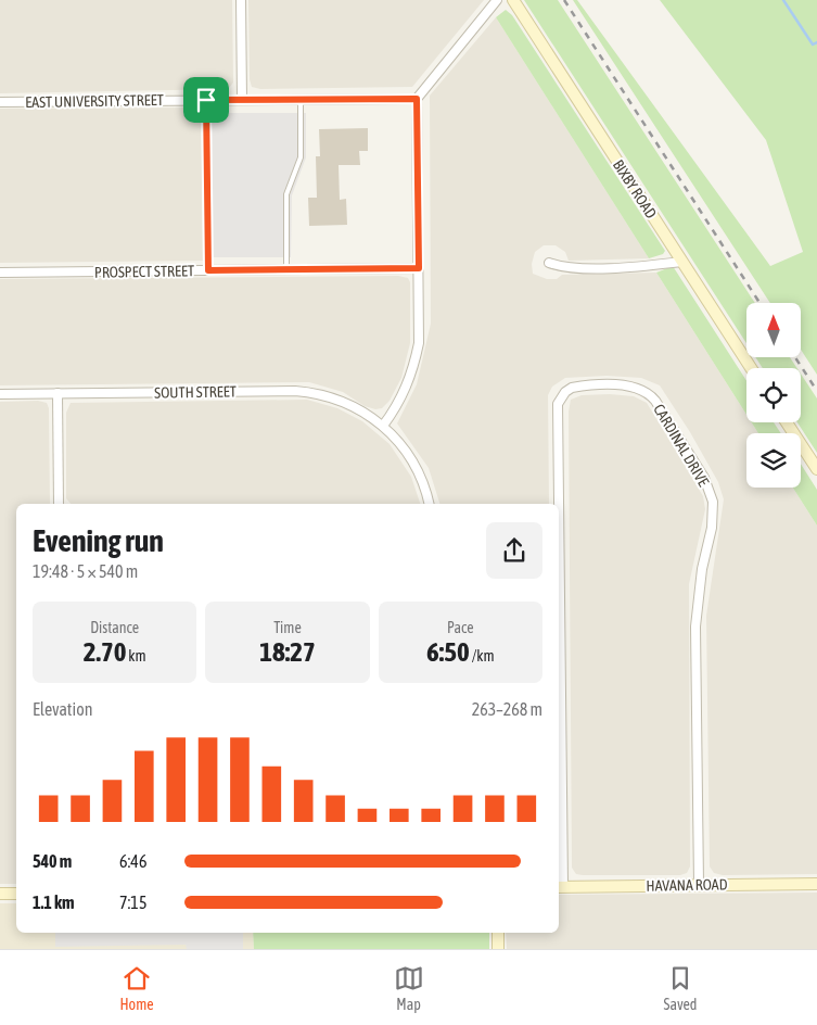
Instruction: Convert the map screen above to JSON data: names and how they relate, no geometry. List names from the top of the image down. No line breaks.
{"streets":{"main road":["BIXBY ROAD","HAVANA ROAD"],"street":["EAST UNIVERSITY STREET","PROSPECT STREET","SOUTH STREET","CARDINAL DRIVE"]},"crossings":[["CARDINAL DRIVE","HAVANA ROAD"]],"north":"top","page":{"heading":["Evening run","19:48 · 5 × 540 m"],"stats":[["Distance","2.70 km"],["Time","18:27"],["Pace","6:50 /km"]],"chart":["Elevation","263–268 m"],"list":[{"name":"540 m","note":"6:46"},{"name":"1.1 km","note":"7:15"}],"tabs":["Home","Map","Saved"]}}
